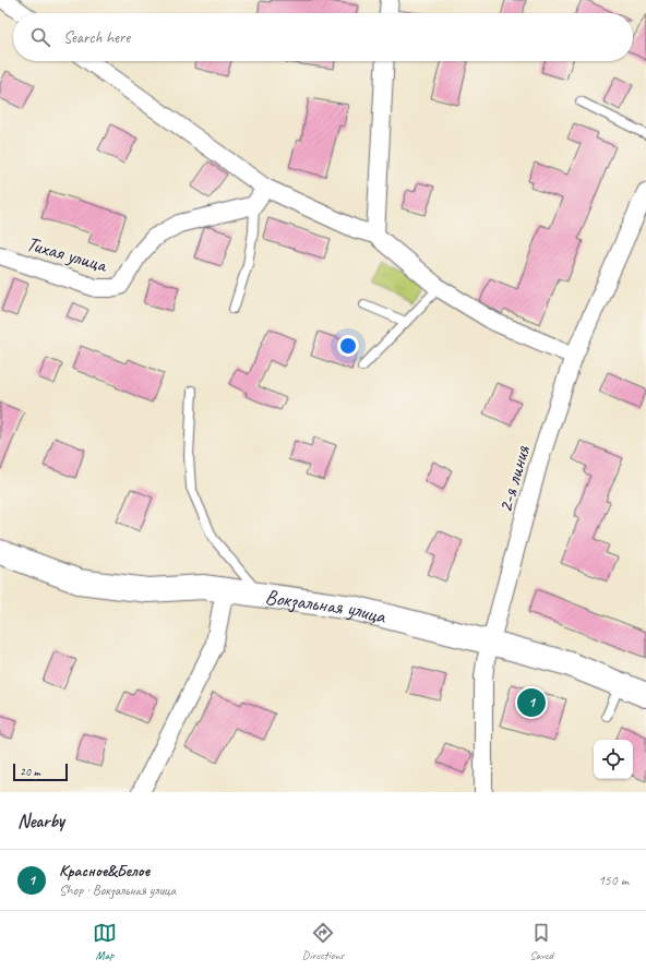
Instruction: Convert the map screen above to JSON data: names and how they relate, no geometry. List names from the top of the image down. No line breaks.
{"streets":{"street":["Тихая улица","2-я линия","Вокзальная улица"]},"crossings":[["2-я линия","Вокзальная улица"]],"scale_bar":"20 m","page":{"search":"Search here","pins":"1","scale":"20 m","heading":"Nearby","list":[{"mark":"1","name":"Красное&Белое","note":"Shop · Вокзальная улица","value":"150 m"}],"nav":["Map","Directions","Saved"]}}
